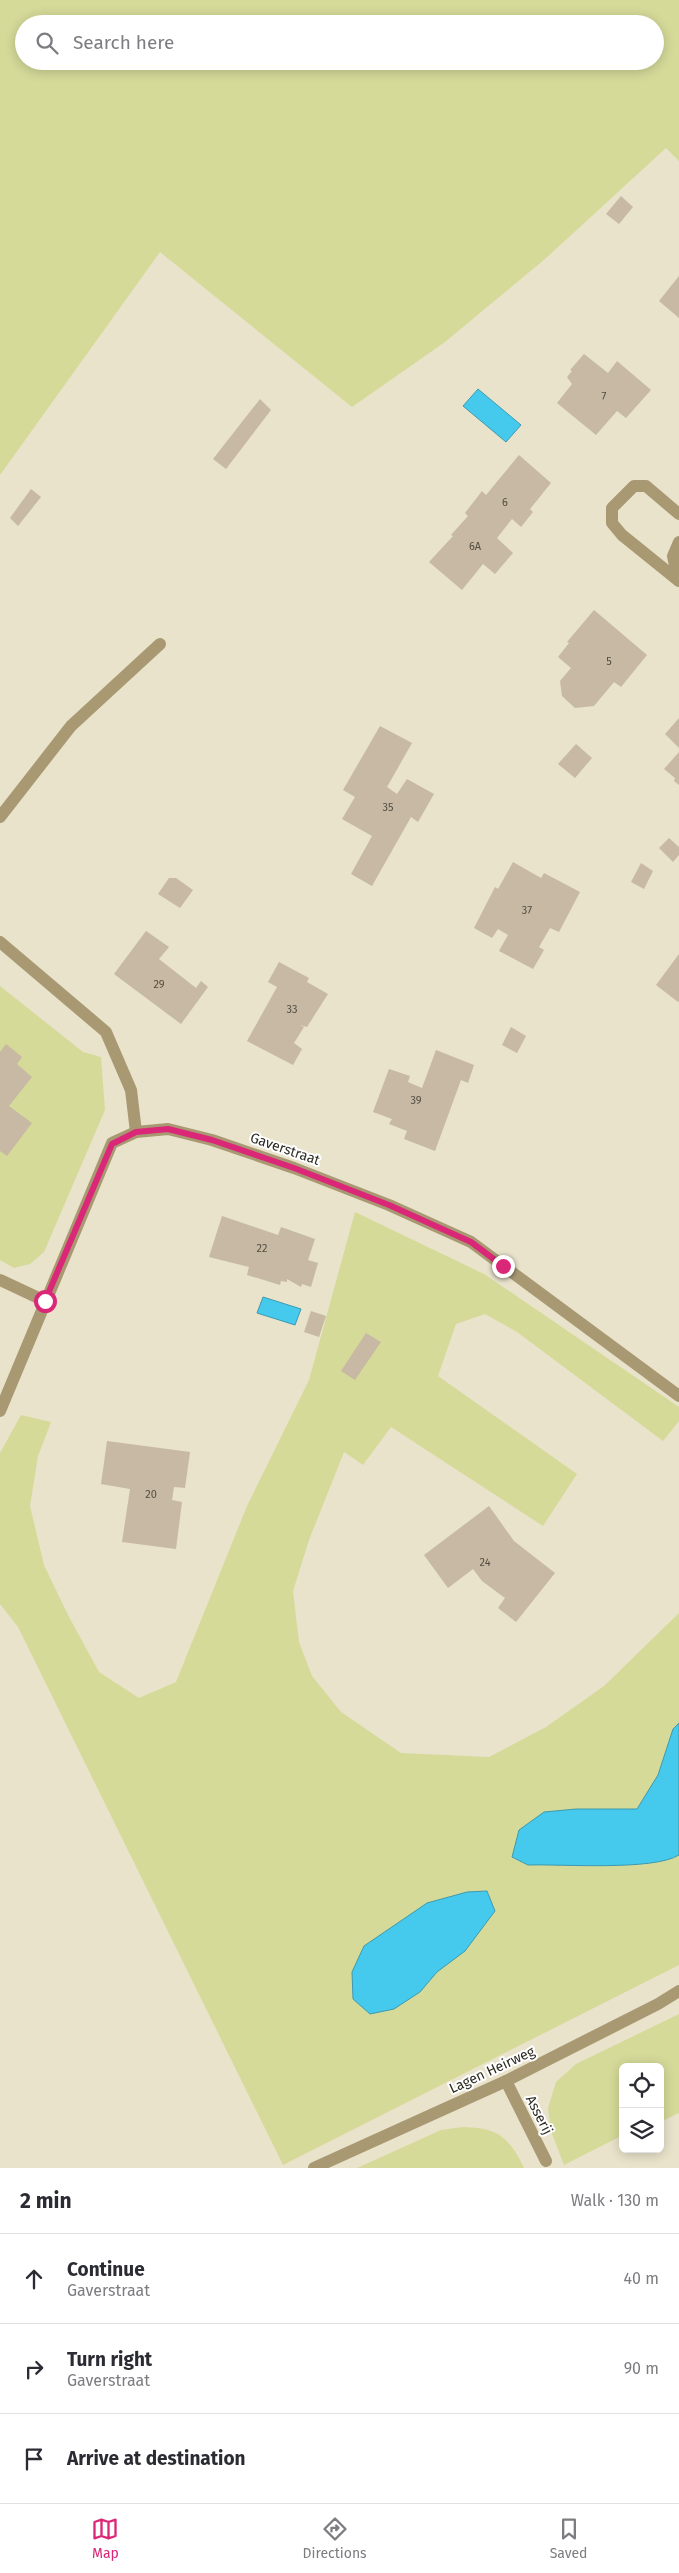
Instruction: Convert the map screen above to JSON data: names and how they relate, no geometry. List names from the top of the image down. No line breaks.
{"streets":{"street":["Gaverstraat","Lagen Heirweg","Asserij"]},"crossings":[["Lagen Heirweg","Asserij"]],"house_numbers":["7","6","6A","5","35","37","29","33","39","22","20","24"],"page":{"search":"Search here","heading":["2 min","Walk · 130 m"],"list":[["Continue","Gaverstraat","40 m"],["Turn right","Gaverstraat","90 m"],"Arrive at destination"],"nav":["Map","Directions","Saved"]}}
